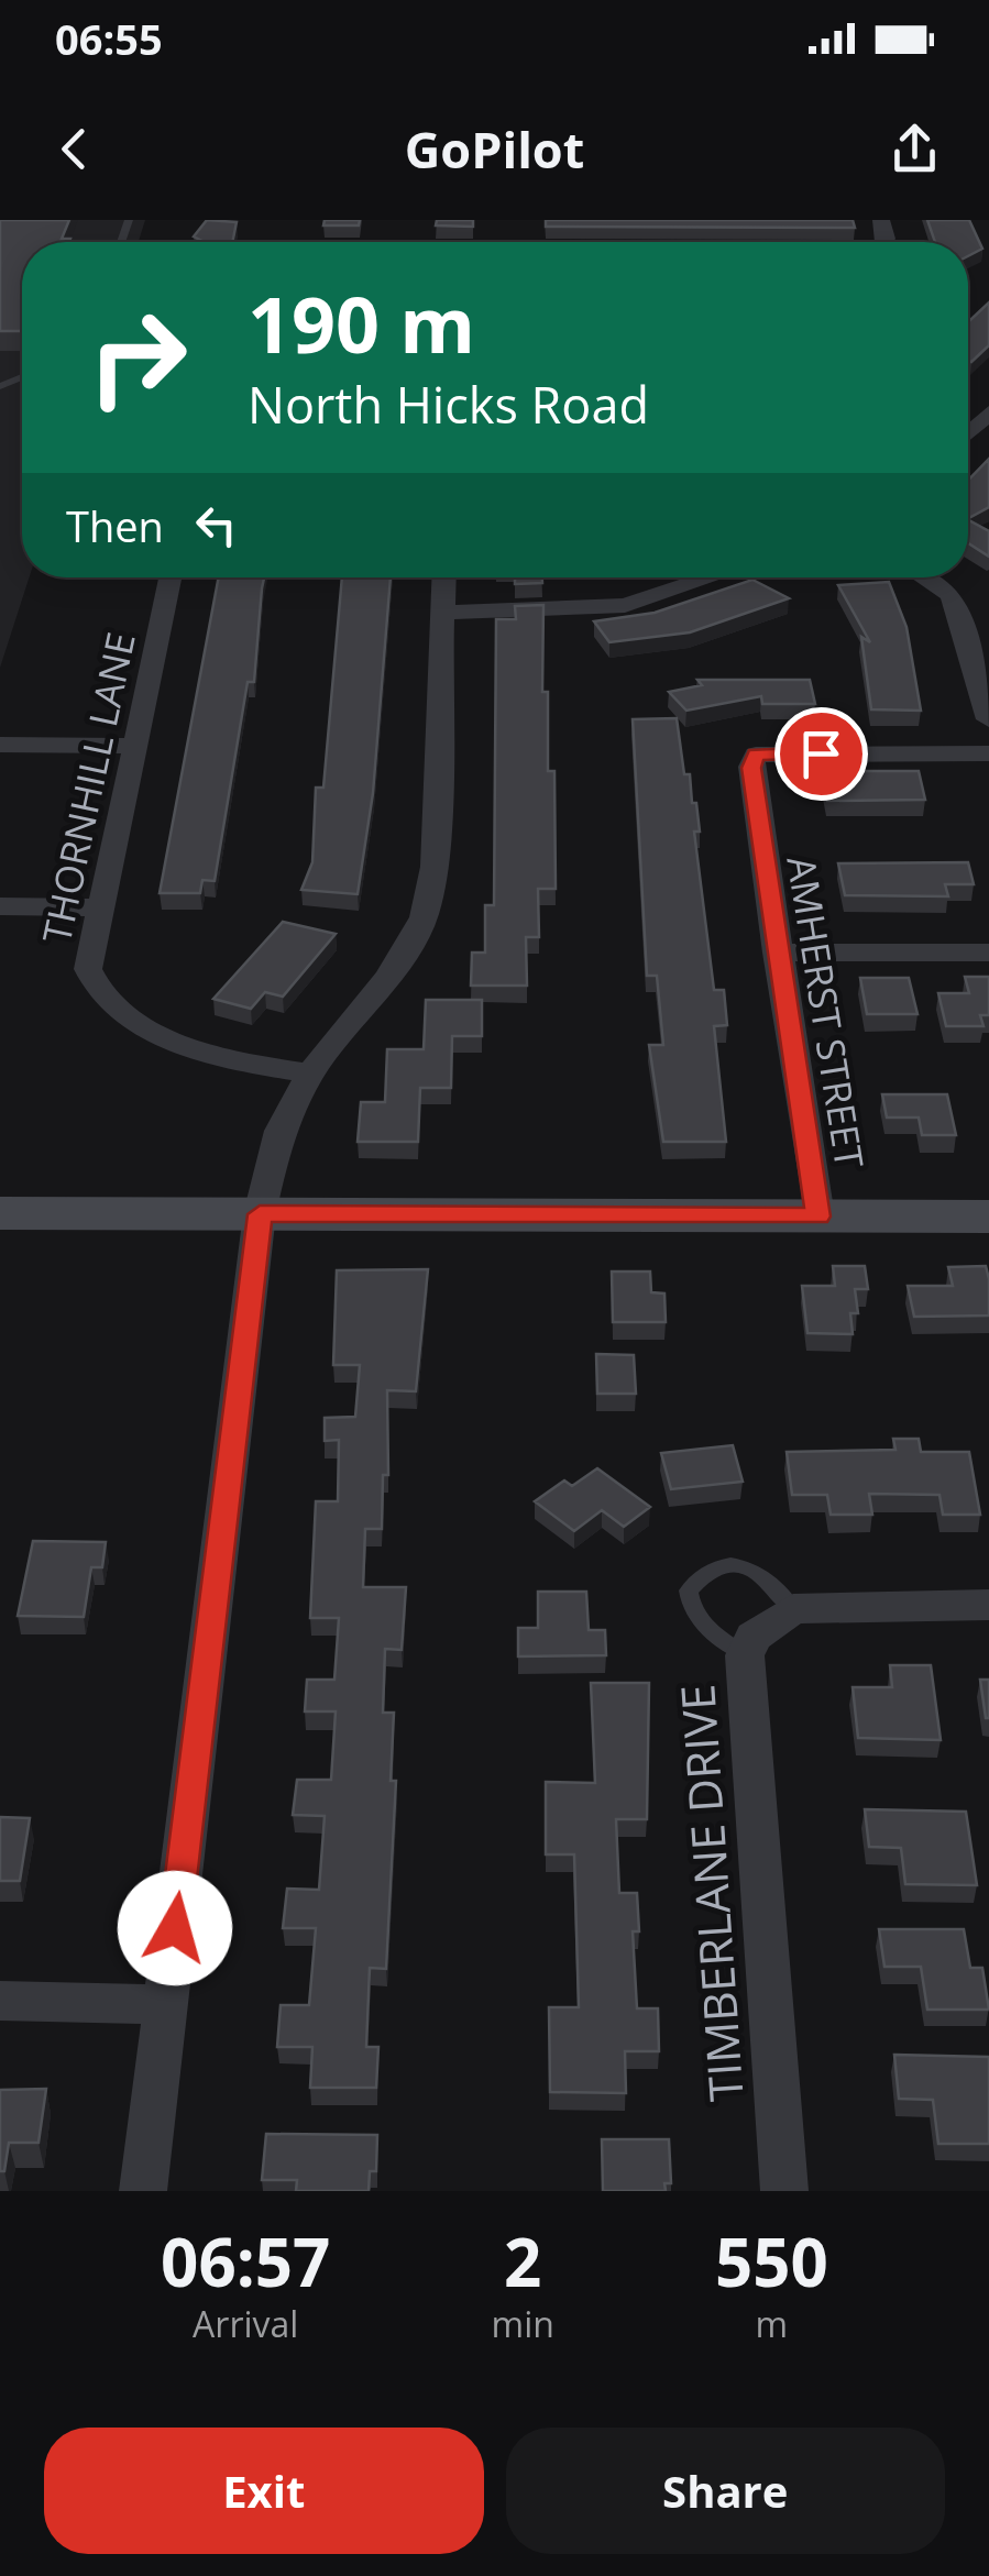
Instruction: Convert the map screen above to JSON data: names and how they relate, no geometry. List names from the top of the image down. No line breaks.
{"streets":{"street":["THORNHILL LANE","AMHERST STREET","TIMBERLANE DRIVE"]},"page":{"status":"06:55","header":"GoPilot","turn":["190 m","North Hicks Road"],"then":"Then","eta":["06:57","Arrival","2","min","550","m"],"buttons":["Exit","Share"]}}
